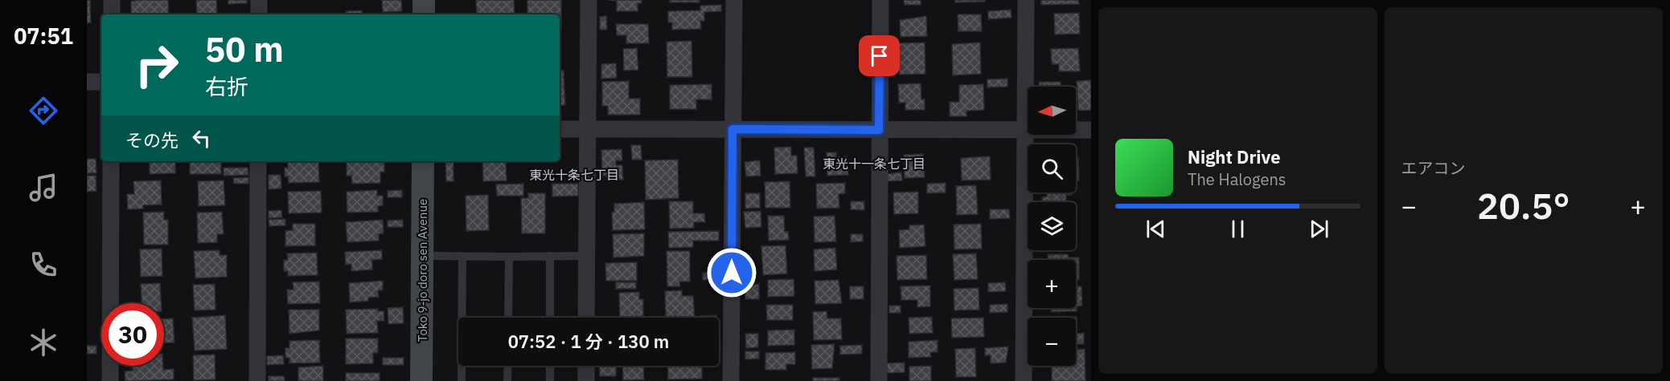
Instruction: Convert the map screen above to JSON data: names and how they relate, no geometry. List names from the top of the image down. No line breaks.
{"streets":{"street":["Toko 9-jo doro sen Avenue"]},"districts":["東光十一条七丁目","東光十条七丁目"],"north":"left","page":{"tabs":"07:51","tile":"エアコン","turn":["50 m","右折"],"map_buttons":["+","−"],"then":"その先","song":["Night Drive","The Halogens"],"heat":["−","20.5°","+"],"limit":"30","trip":"07:52 · 1 分 · 130 m"}}
